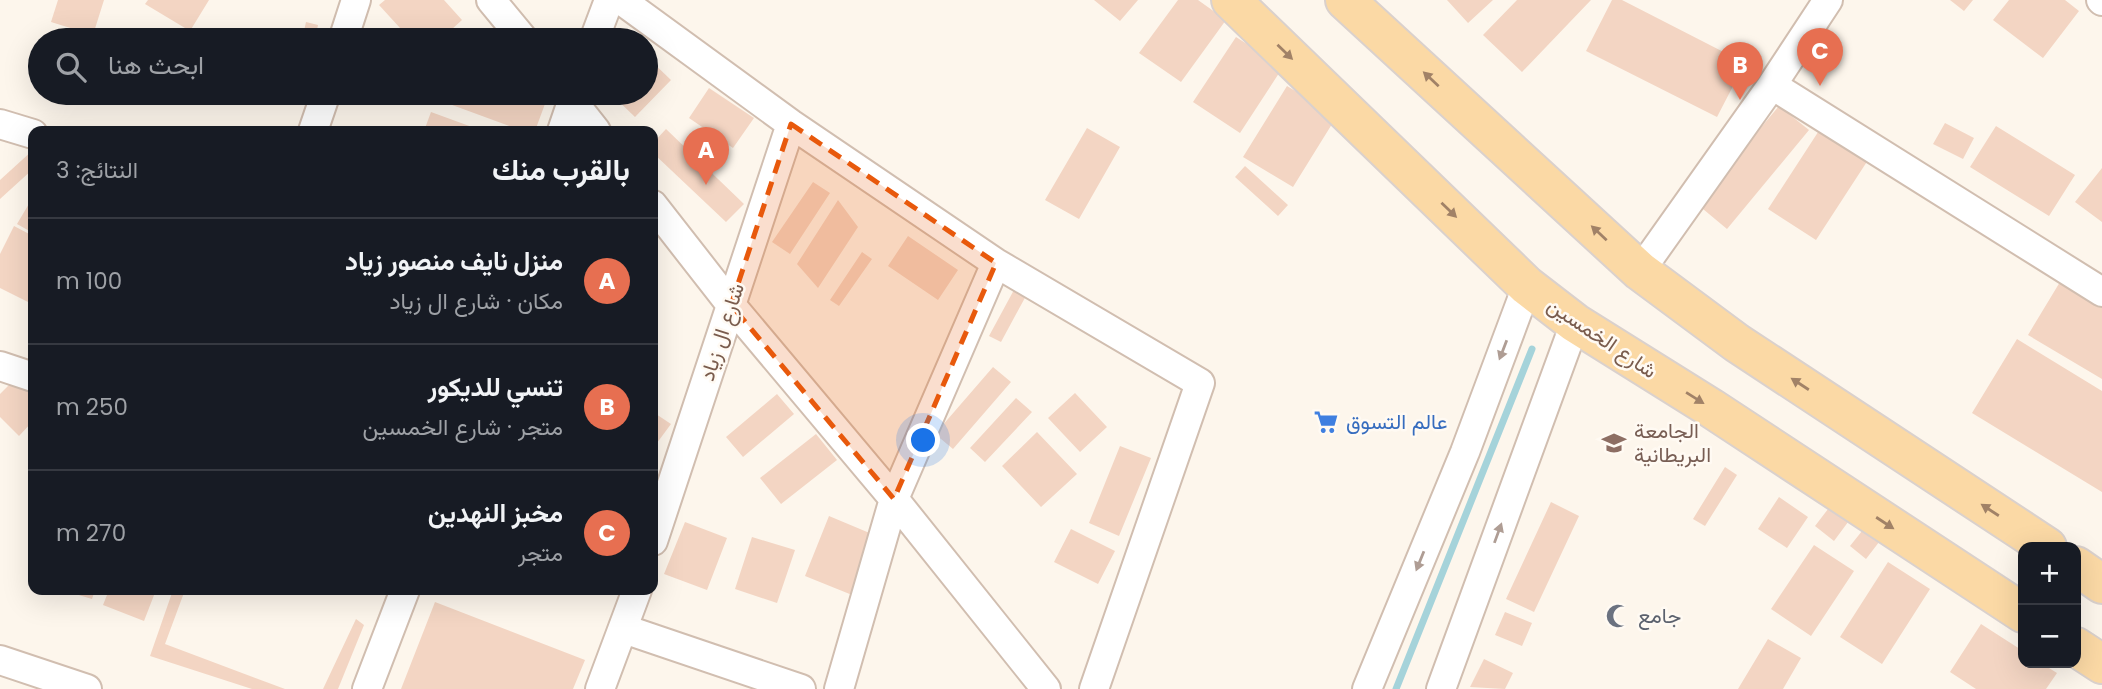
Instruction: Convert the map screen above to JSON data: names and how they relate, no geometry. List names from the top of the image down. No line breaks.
{"streets":{"main road":["شارع الخمسين"],"street":["شارع ال زياد"]},"places":{"supermarket":["عالم التسوق"],"school or university":["الجامعة البريطانية"],"mosque":["جامع"]},"page":{"pins":["C","B","A"],"search":"ابحث هنا","heading":["بالقرب منك","النتائج: 3"],"list":[{"mark":"A","name":"منزل نايف منصور زياد","note":"مكان · شارع ال زياد","value":"100 m"},{"mark":"B","name":"تنسي للديكور","note":"متجر · شارع الخمسين","value":"250 m"},{"mark":"C","name":"مخبز النهدين","note":"متجر","value":"270 m"}],"map_buttons":["+","−"]}}
